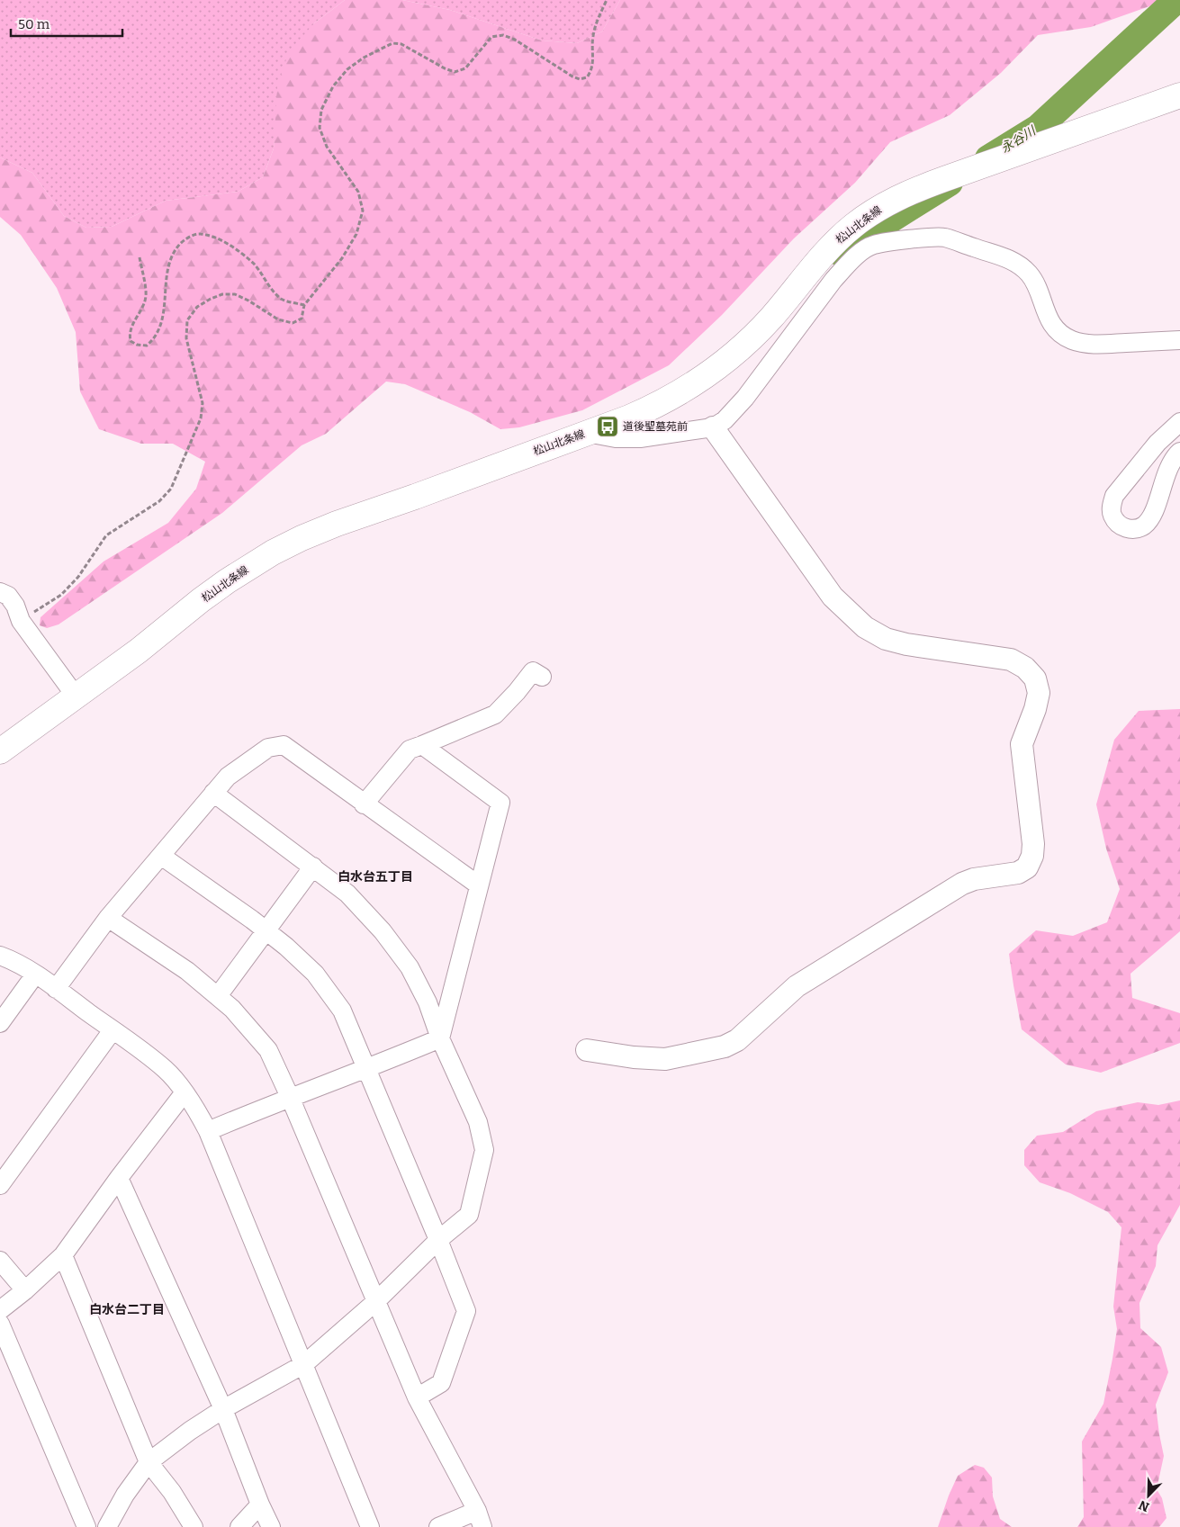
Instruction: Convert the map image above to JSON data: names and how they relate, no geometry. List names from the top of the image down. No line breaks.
{"streets":{"main road":["松山北条線"]},"districts":["白水台五丁目","白水台二丁目"],"water":["永谷川"],"places":{"bus stop":["道後聖墓苑前"]},"scale_bar":"50 m","north":"bottom left"}
